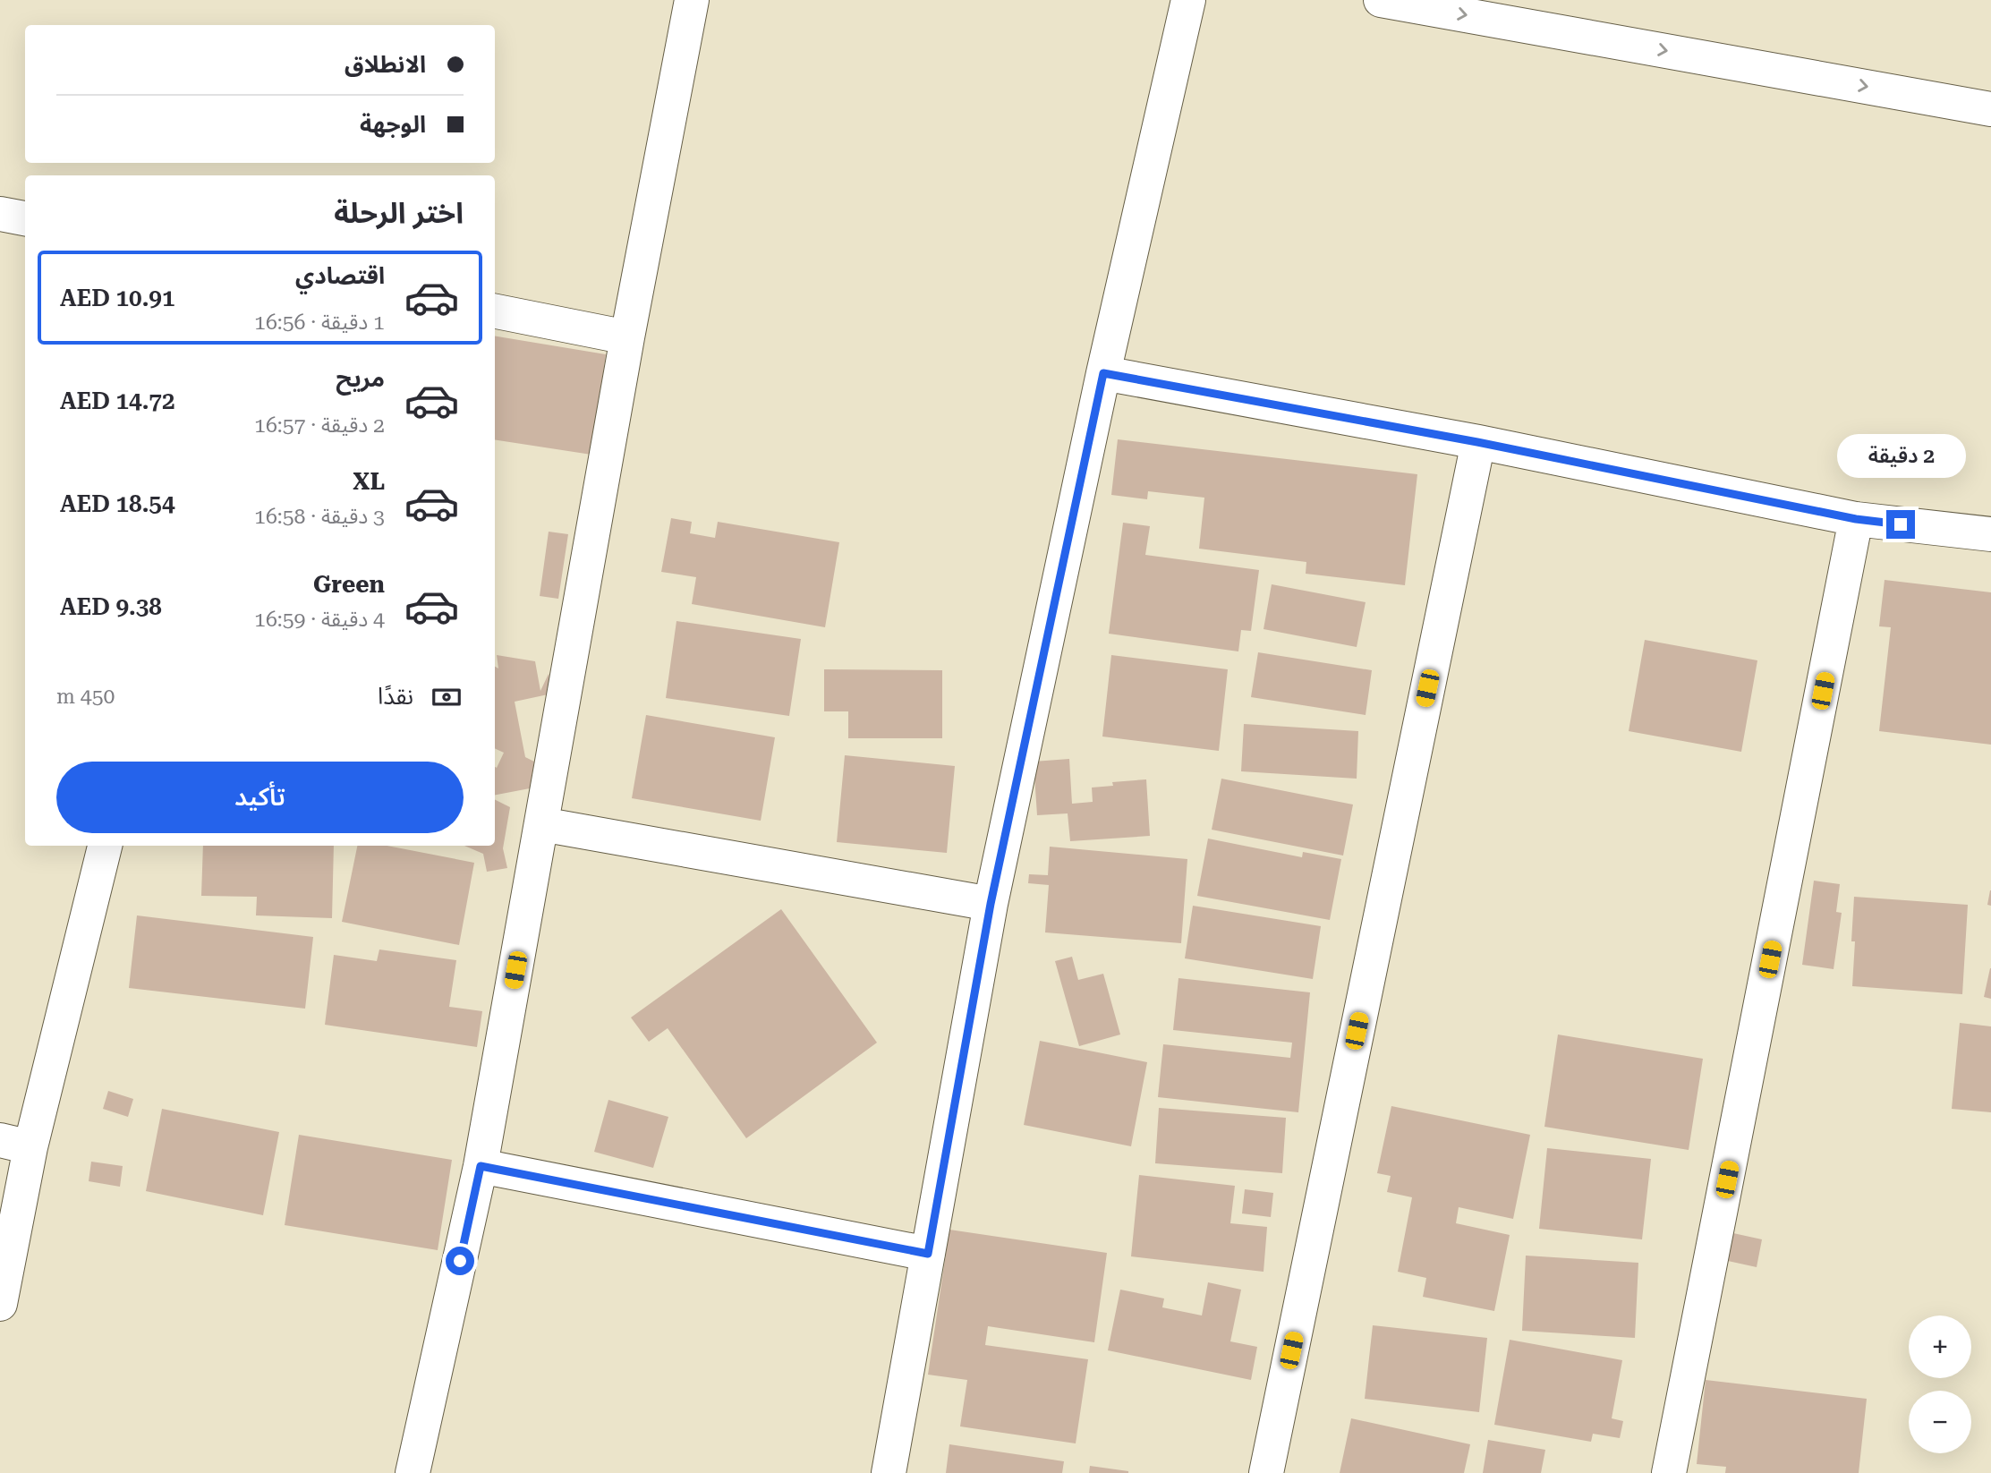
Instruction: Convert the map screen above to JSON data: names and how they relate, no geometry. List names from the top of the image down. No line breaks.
{"page":{"banner":["الانطلاق","الوجهة"],"heading":"اختر الرحلة","list":[{"name":"اقتصادي","note":"1 دقيقة · 16:56","value":"AED 10.91"},{"name":"مريح","note":"2 دقيقة · 16:57","value":"AED 14.72"},{"name":"XL","note":"3 دقيقة · 16:58","value":"AED 18.54"},{"name":"Green","note":"4 دقيقة · 16:59","value":"AED 9.38"}],"bubble":"2 دقيقة","pay":["نقدًا","450 m"],"buttons":"تأكيد","map_buttons":["+","−"]}}
